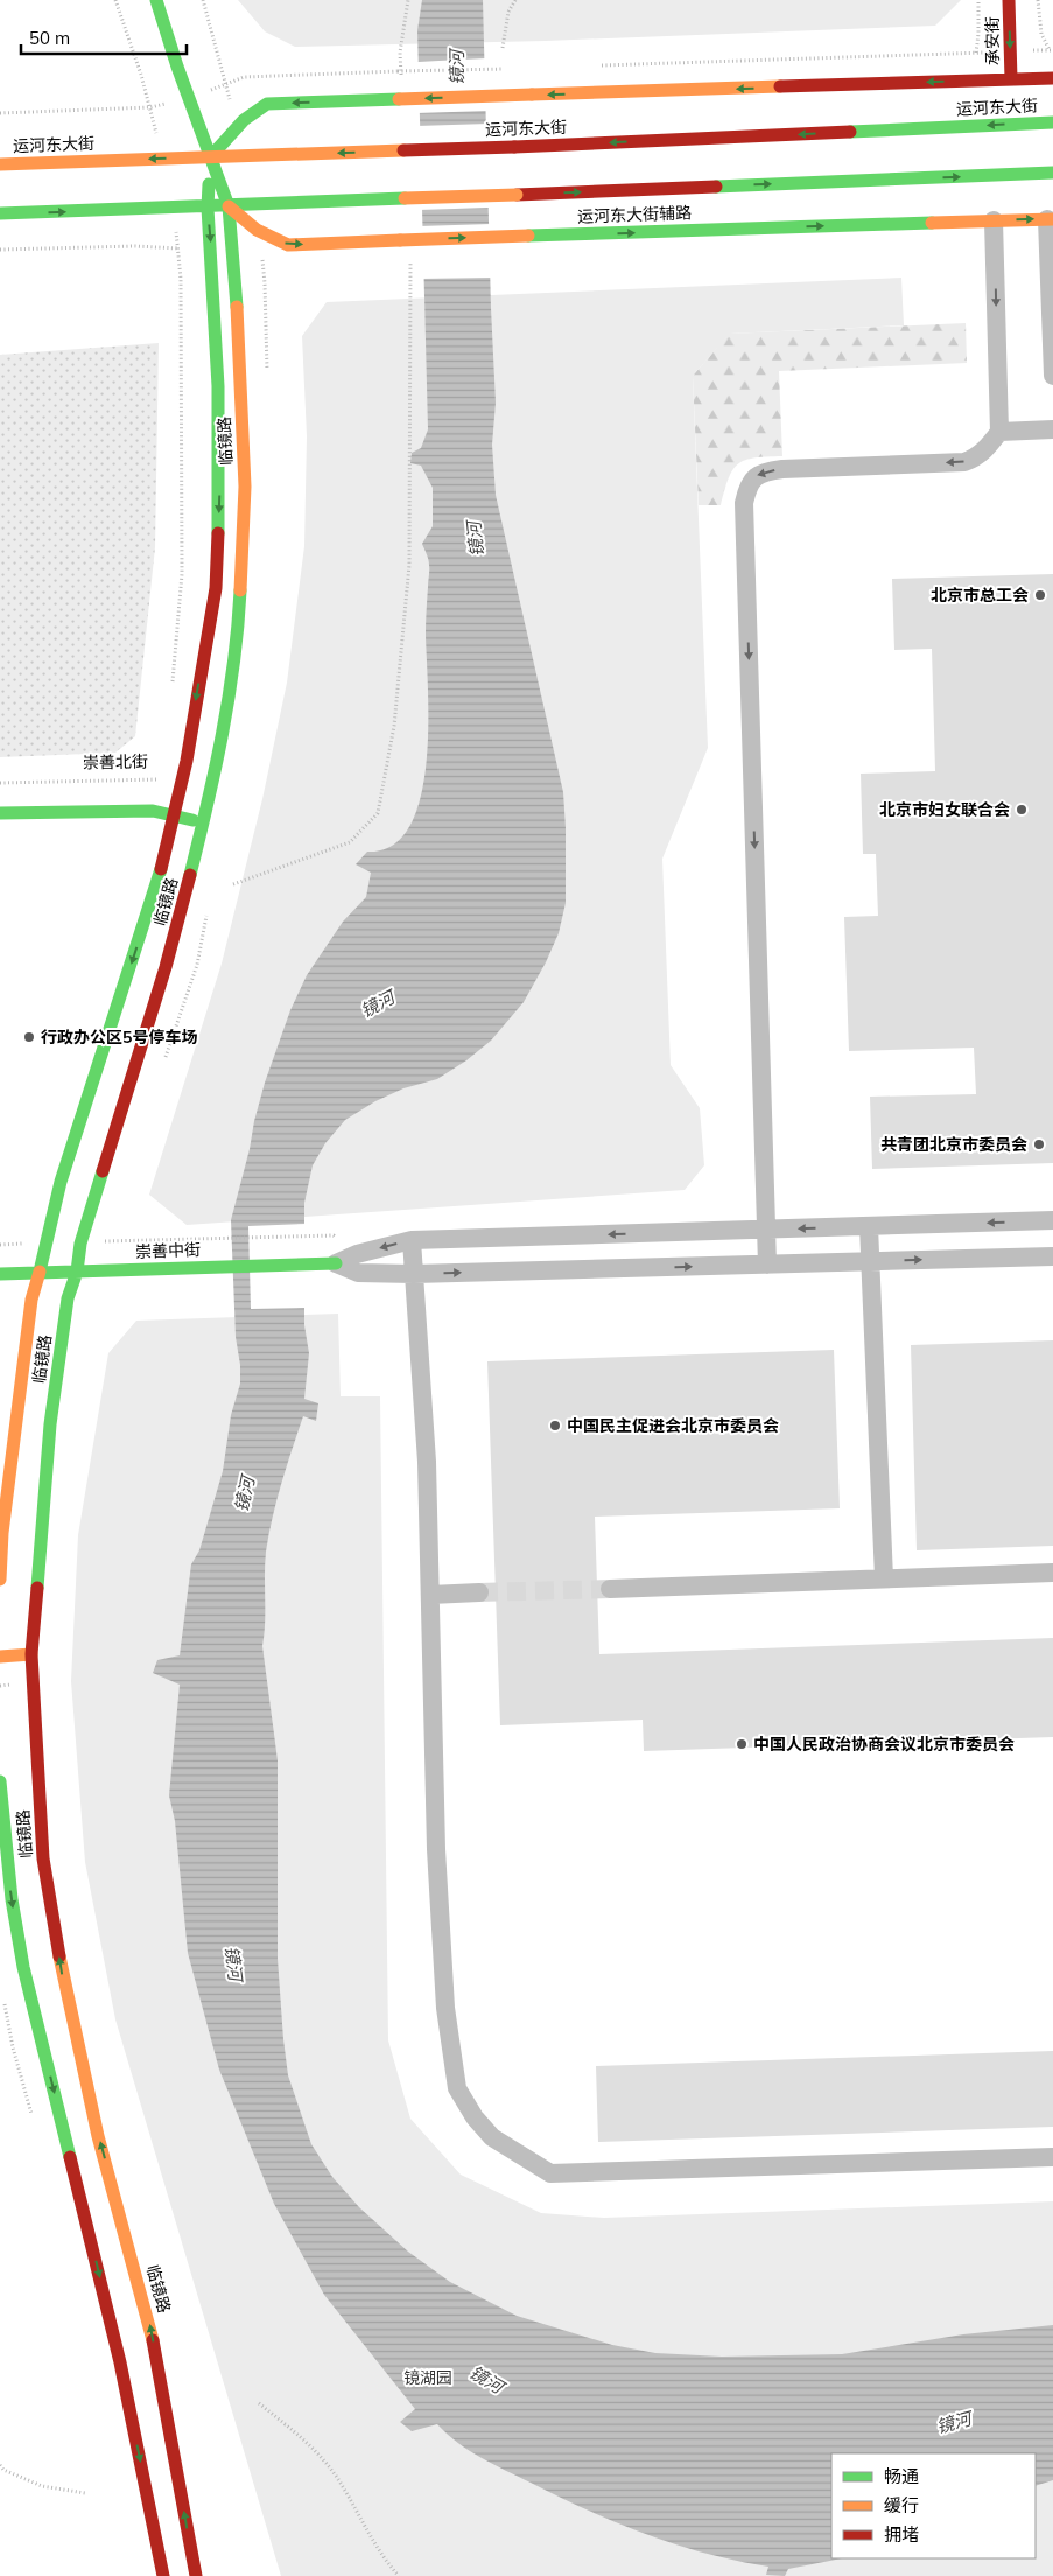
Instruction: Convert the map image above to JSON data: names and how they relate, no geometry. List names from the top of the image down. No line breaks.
{"streets":{"street":["承安街","运河东大街","运河东大街辅路","临镜路","崇善中街"],"path":["崇善北街"]},"crossings":[["运河东大街","临镜路"],["运河东大街辅路","临镜路"],["临镜路","崇善中街"]],"water":["镜河"],"parks":["镜湖园"],"places":["北京市总工会","北京市妇女联合会","行政办公区5号停车场","共青团北京市委员会","中国民主促进会北京市委员会","中国人民政治协商会议北京市委员会"],"legend":["畅通","缓行","拥堵"],"scale_bar":"50 m"}
